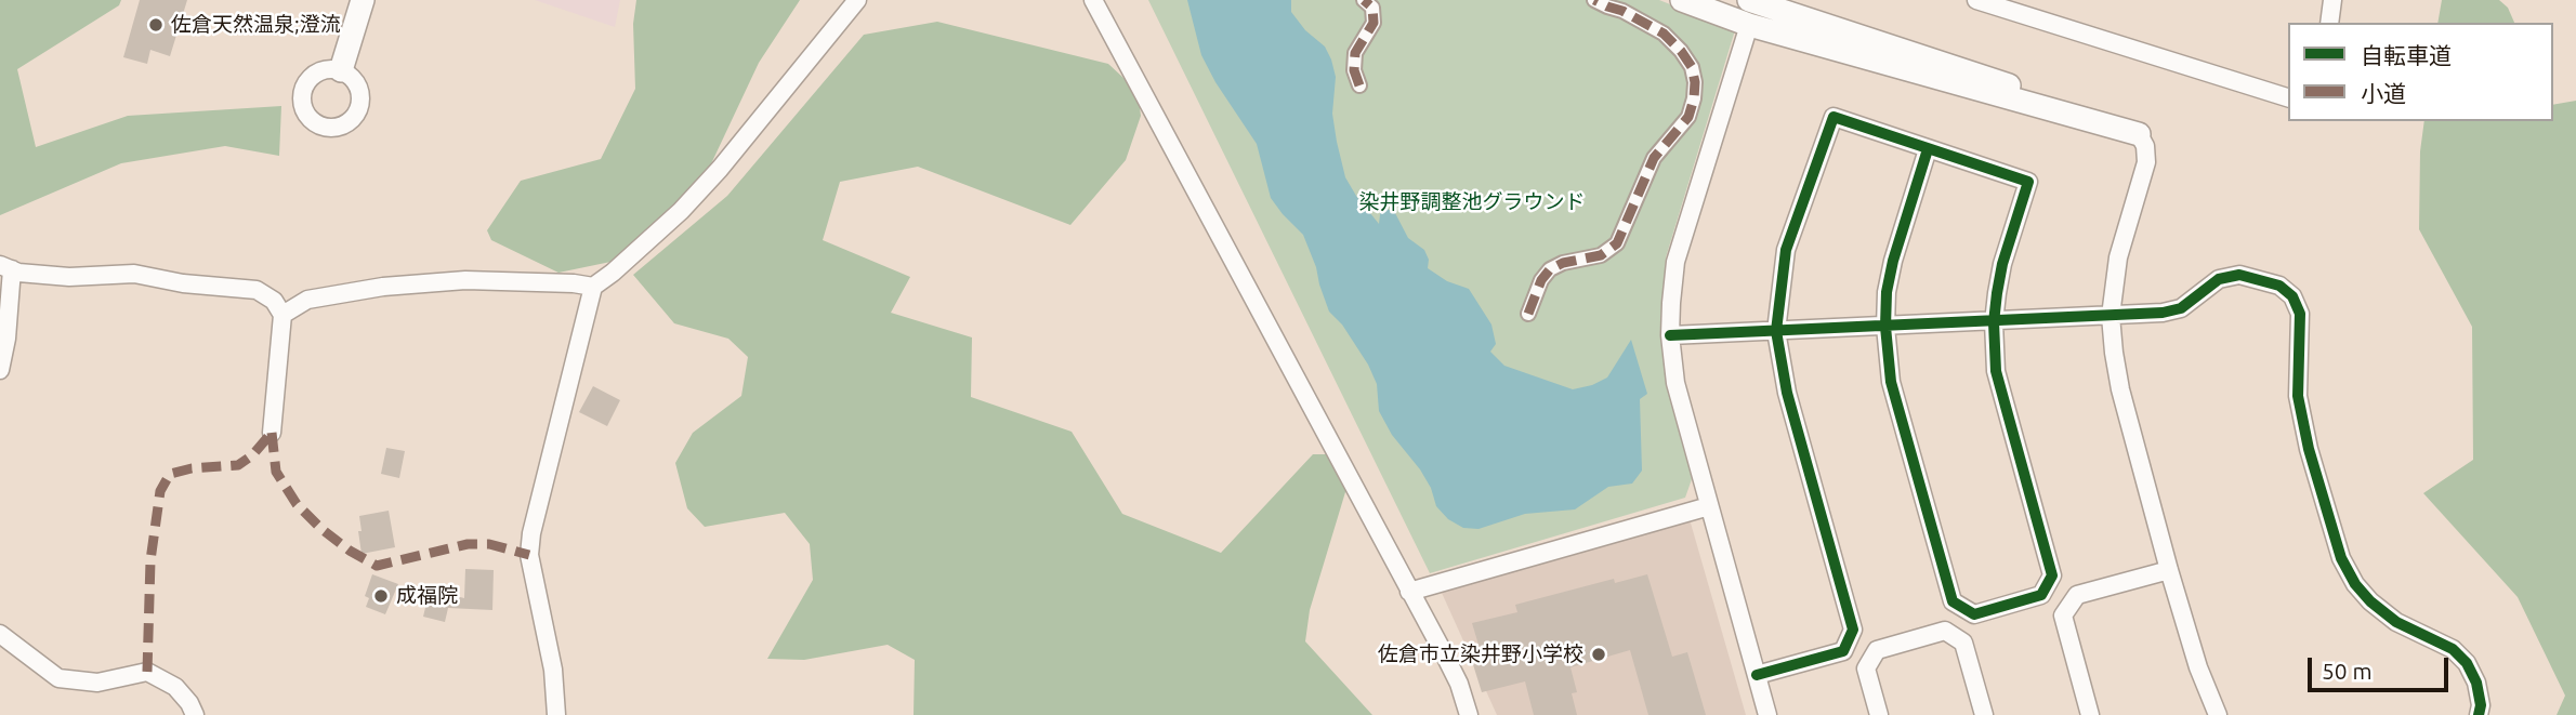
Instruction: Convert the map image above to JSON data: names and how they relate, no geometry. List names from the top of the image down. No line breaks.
{"parks":["染井野調整池グラウンド"],"places":["佐倉天然温泉;澄流","成福院","佐倉市立染井野小学校"],"legend":["自転車道","小道"],"scale_bar":"50 m"}
